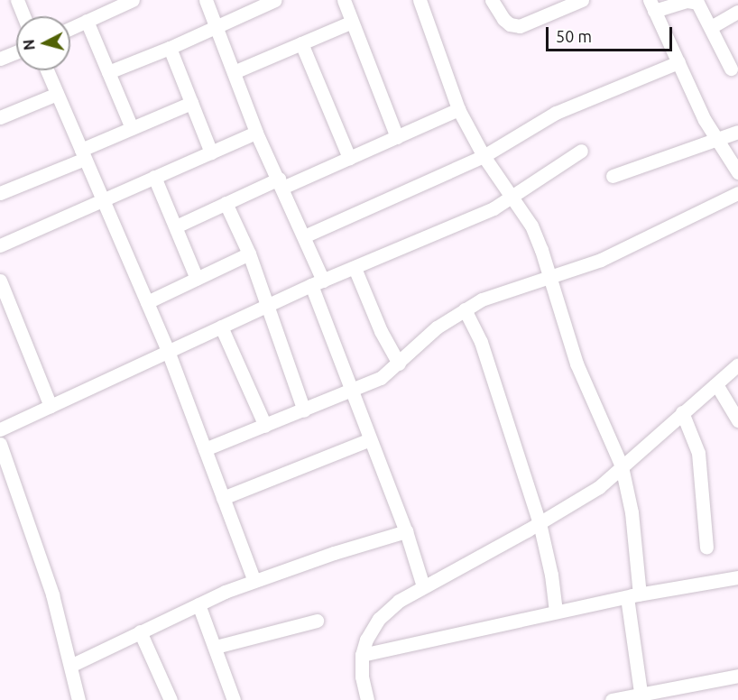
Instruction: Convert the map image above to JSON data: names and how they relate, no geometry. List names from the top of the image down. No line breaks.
{"scale_bar":"50 m","north":"left"}
